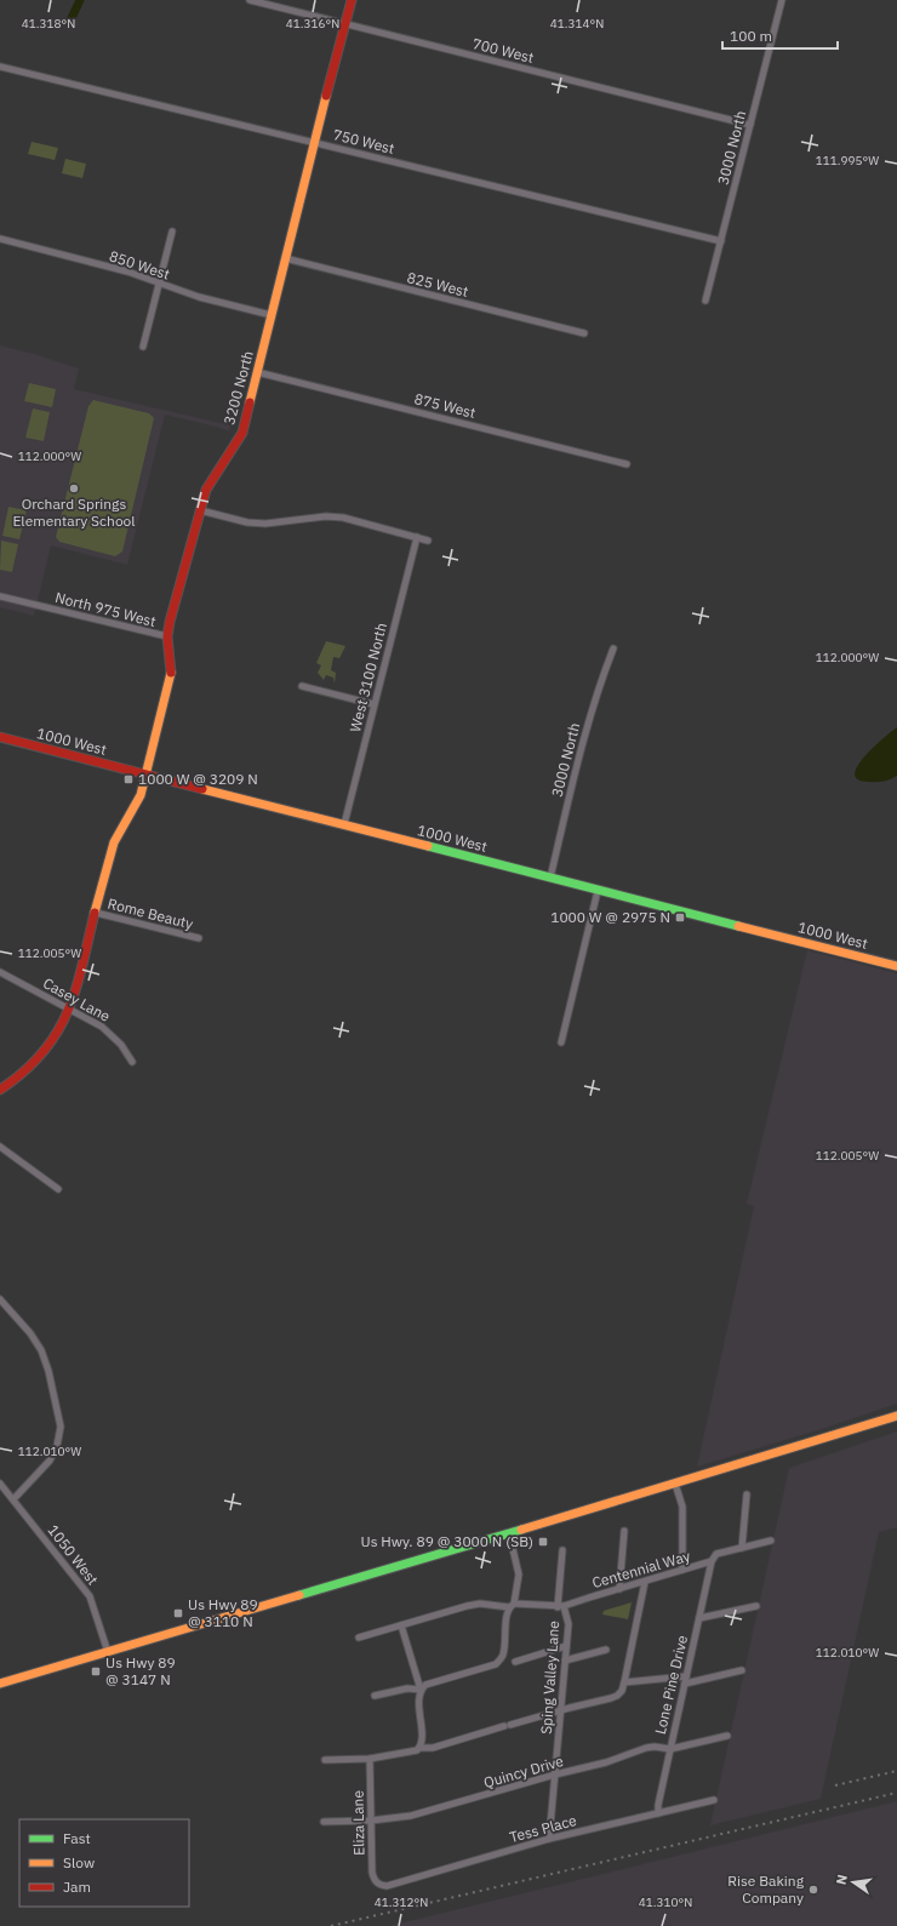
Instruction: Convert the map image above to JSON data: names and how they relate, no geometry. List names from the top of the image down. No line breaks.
{"streets":{"street":["700 West","750 West","3000 North","850 West","825 West","3200 North","875 West","North 975 West","West 3100 North","1000 West","Rome Beauty","Casey Lane","1050 West","Centennial Way","Sping Valley Lane","Lone Pine Drive","Quincy Drive","Eliza Lane","Tess Place"]},"crossings":[["700 West","3000 North"],["700 West","3200 North"],["750 West","3000 North"],["750 West","3200 North"],["3000 North","1000 West"],["850 West","3200 North"],["825 West","3200 North"],["3200 North","875 West"],["3200 North","North 975 West"],["3200 North","1000 West"],["3200 North","Rome Beauty"],["3200 North","Casey Lane"],["West 3100 North","1000 West"],["Centennial Way","Sping Valley Lane"],["Centennial Way","Lone Pine Drive"],["Sping Valley Lane","Quincy Drive"],["Sping Valley Lane","Tess Place"],["Lone Pine Drive","Quincy Drive"],["Lone Pine Drive","Tess Place"],["Quincy Drive","Eliza Lane"],["Eliza Lane","Tess Place"]],"places":{"other":["Orchard Springs Elementary School","Rise Baking Company"],"transit":["1000 W @ 3209 N","1000 W @ 2975 N","Us Hwy. 89 @ 3000 N (SB)","Us Hwy 89 @ 3110 N","Us Hwy 89 @ 3147 N"]},"legend":["Fast","Slow","Jam"],"scale_bar":"100 m","north":"left","coordinates":["41.318°N","41.316°N","41.314°N","111.995°W","112.000°W","112.005°W","112.010°W","41.312°N","41.310°N"]}
